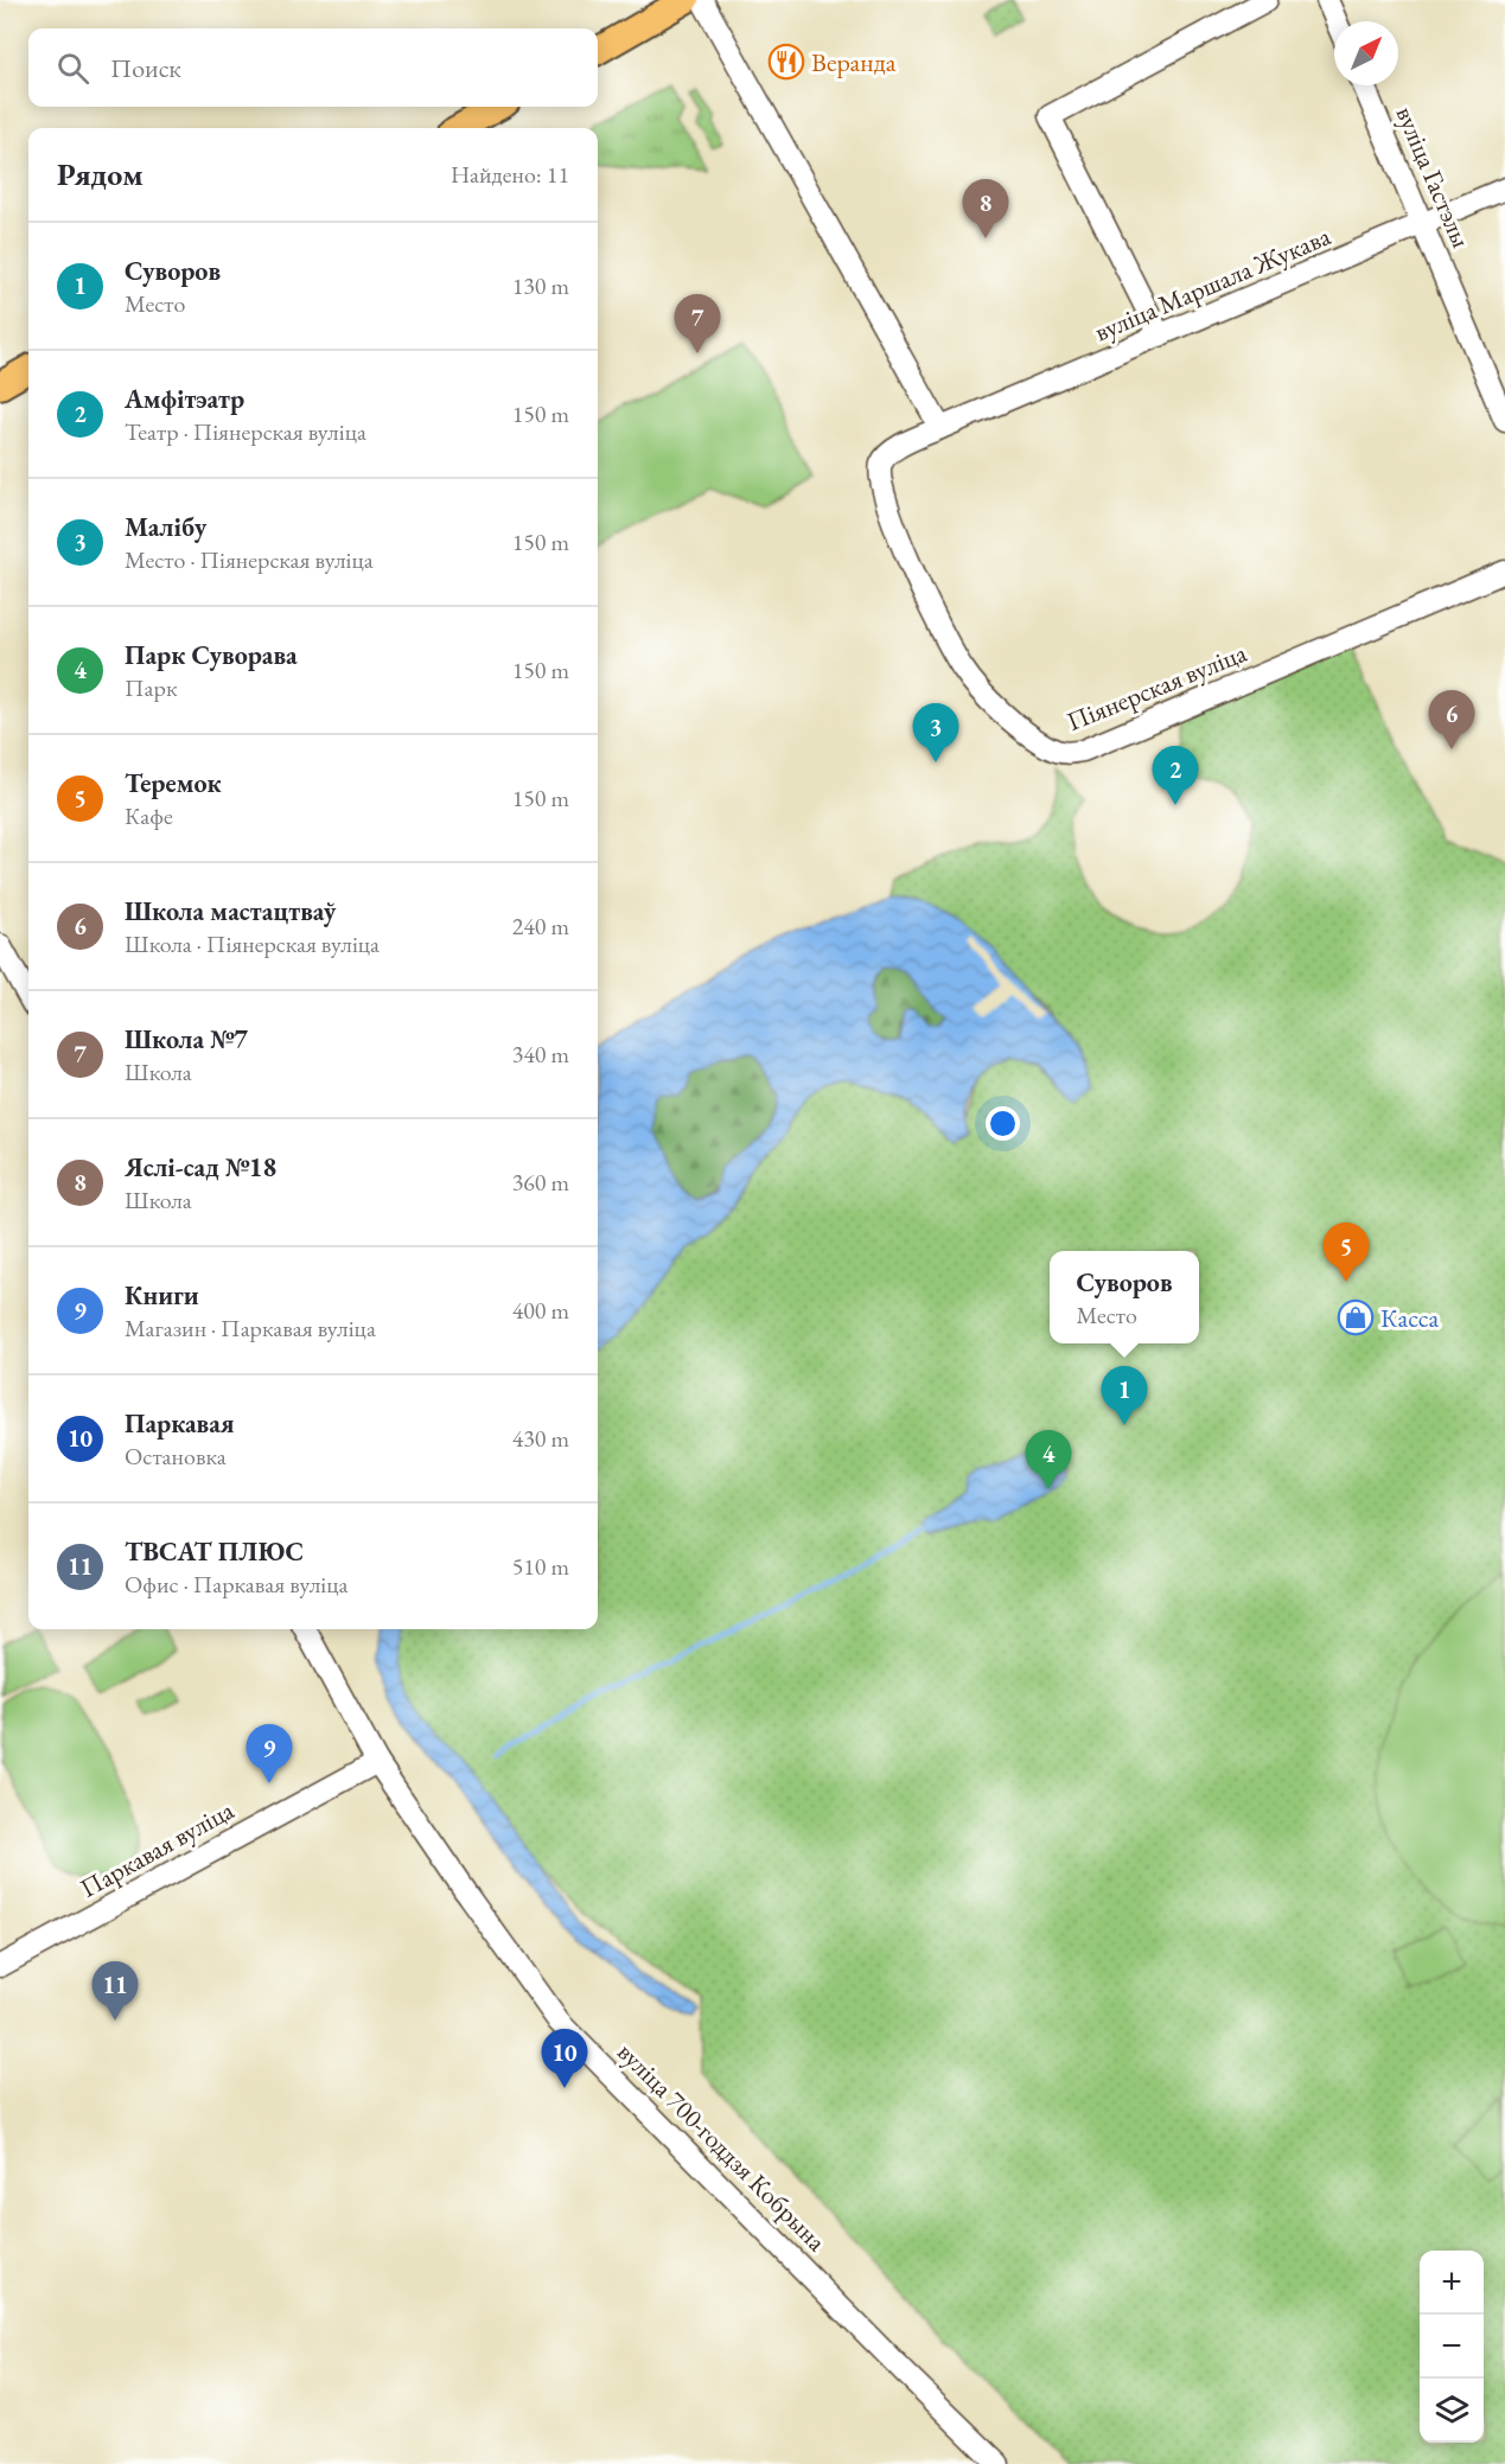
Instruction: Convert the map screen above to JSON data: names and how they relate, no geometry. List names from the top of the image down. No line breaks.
{"streets":{"street":["вуліца Гастэлы","вуліца Маршала Жукава","Піянерская вуліца","Паркавая вуліца","вуліца 700-годдзя Кобрына"]},"crossings":[["вуліца Гастэлы","вуліца Маршала Жукава"],["вуліца Маршала Жукава","Піянерская вуліца"],["Паркавая вуліца","вуліца 700-годдзя Кобрына"]],"places":{"restaurant":["Веранда"],"shop":["Касса"]},"north":"top right","page":{"search":"Поиск","heading":["Рядом","Найдено: 11"],"pins":["8","7","6","3","2","5","1","4","9","11","10"],"list":[{"mark":"1","name":"Суворов","note":"Место","value":"130 m"},{"mark":"2","name":"Амфітэатр","note":"Театр · Піянерская вуліца","value":"150 m"},{"mark":"3","name":"Малібу","note":"Место · Піянерская вуліца","value":"150 m"},{"mark":"4","name":"Парк Суворава","note":"Парк","value":"150 m"},{"mark":"5","name":"Теремок","note":"Кафе","value":"150 m"},{"mark":"6","name":"Школа мастацтваў","note":"Школа · Піянерская вуліца","value":"240 m"},{"mark":"7","name":"Школа №7","note":"Школа","value":"340 m"},{"mark":"8","name":"Яслі-сад №18","note":"Школа","value":"360 m"},{"mark":"9","name":"Книги","note":"Магазин · Паркавая вуліца","value":"400 m"},{"mark":"10","name":"Паркавая","note":"Остановка","value":"430 m"},{"mark":"11","name":"ТВСАТ ПЛЮС","note":"Офис · Паркавая вуліца","value":"510 m"}],"popup":["Суворов","Место"],"map_buttons":["+","−"]}}
